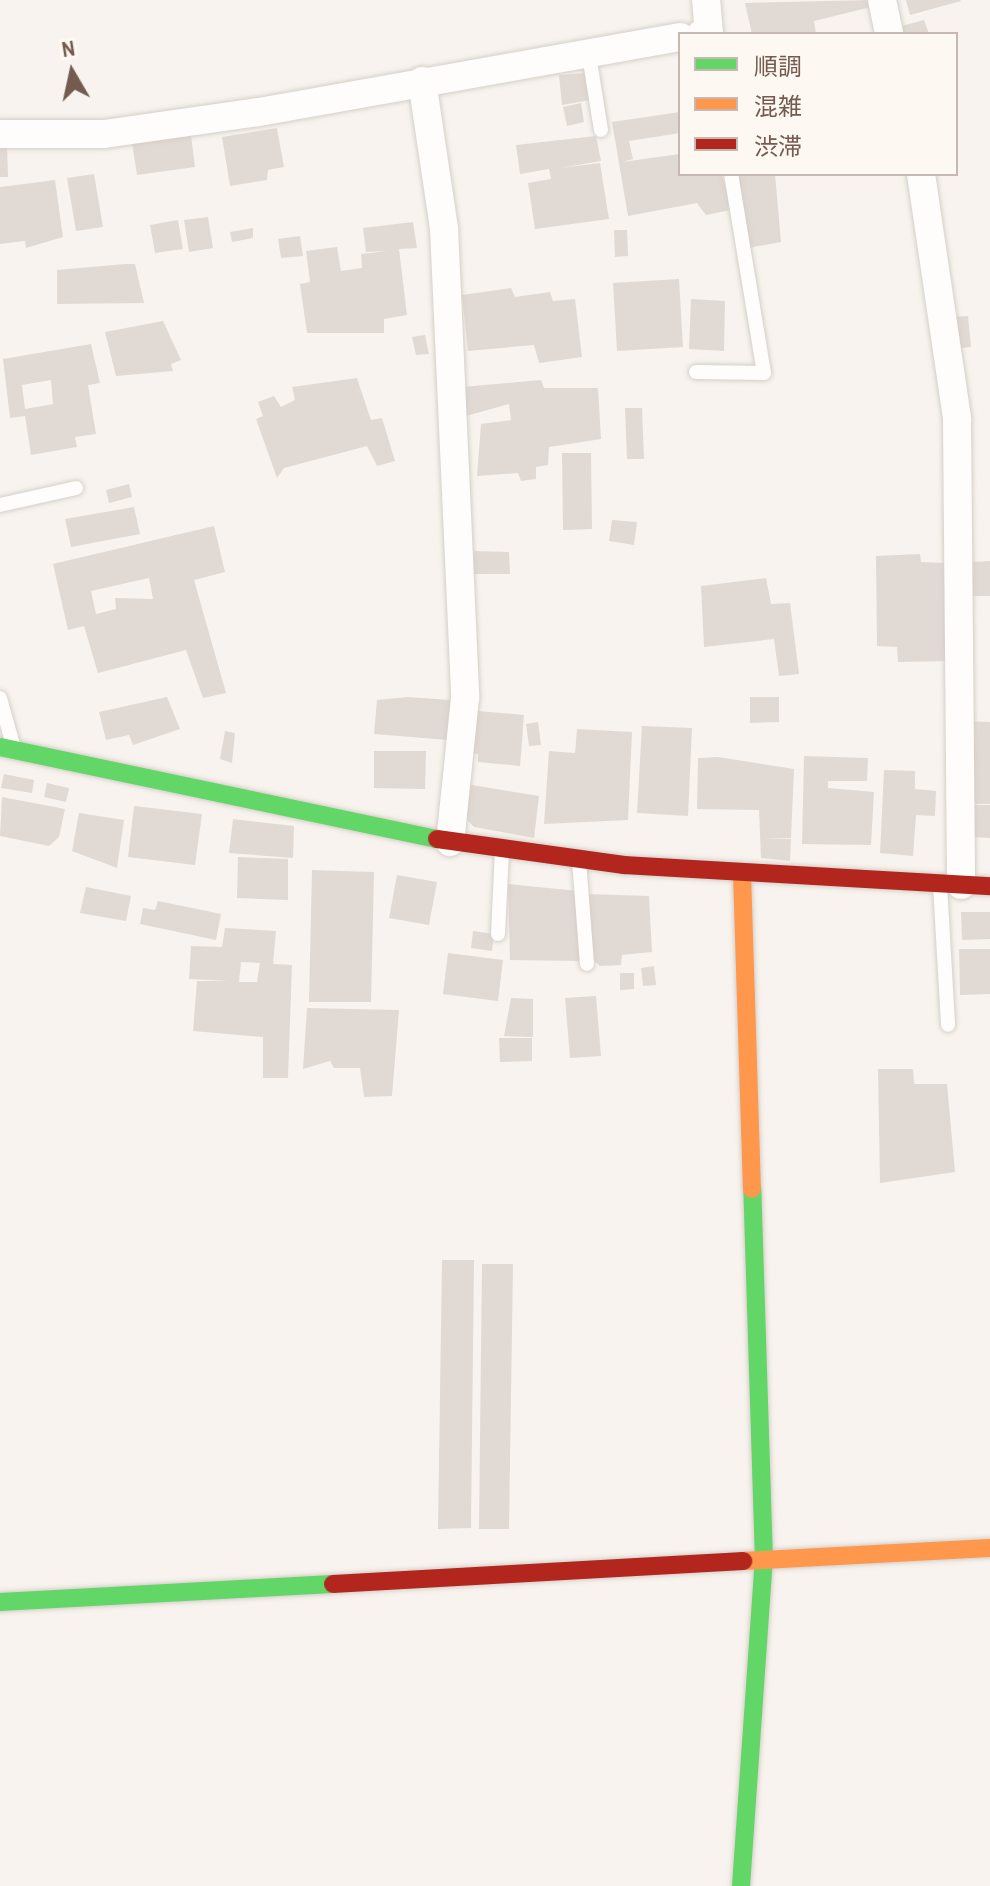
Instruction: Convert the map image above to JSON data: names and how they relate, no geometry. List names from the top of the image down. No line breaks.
{"legend":["順調","混雑","渋滞"],"north":"top"}
